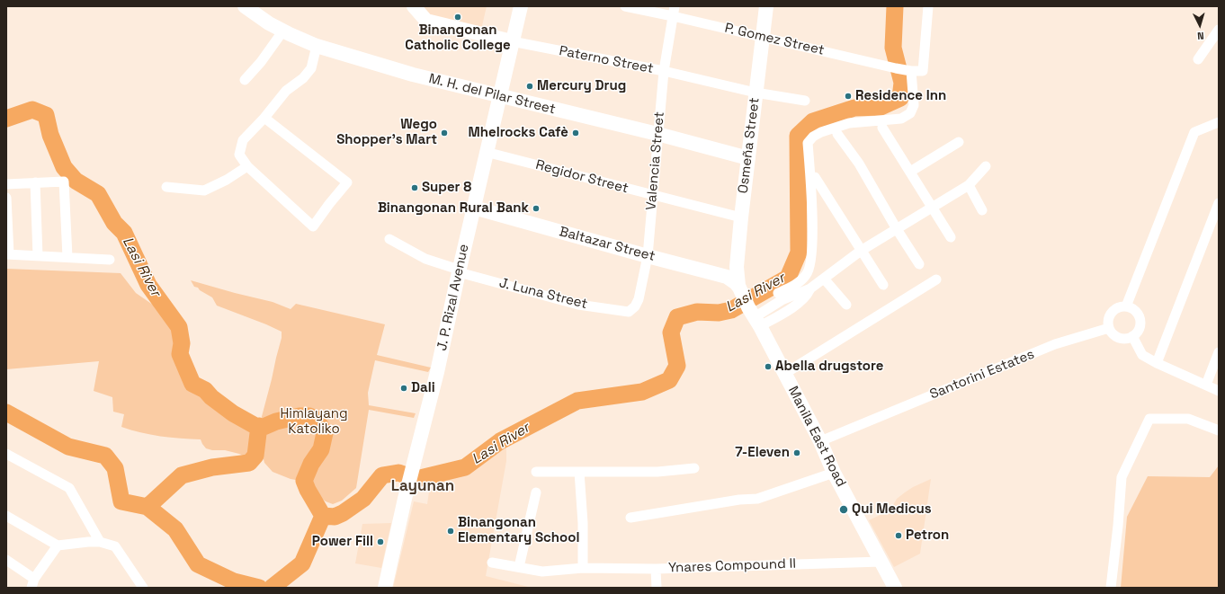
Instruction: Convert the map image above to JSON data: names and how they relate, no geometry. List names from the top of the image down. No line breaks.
{"streets":{"main road":["Paterno Street","M. H. del Pilar Street","Osmeña Street","Baltazar Street","J. P. Rizal Avenue","Manila East Road"],"street":["P. Gomez Street","Valencia Street","Regidor Street","J. Luna Street","Santorini Estates","Ynares Compound II"]},"crossings":[["P. Gomez Street","Osmeña Street"],["P. Gomez Street","Valencia Street"],["Paterno Street","Osmeña Street"],["Paterno Street","Valencia Street"],["Paterno Street","J. P. Rizal Avenue"],["M. H. del Pilar Street","Osmeña Street"],["M. H. del Pilar Street","Valencia Street"],["M. H. del Pilar Street","J. P. Rizal Avenue"],["Osmeña Street","Regidor Street"],["Osmeña Street","Baltazar Street"],["Osmeña Street","Manila East Road"],["Valencia Street","Regidor Street"],["Valencia Street","Baltazar Street"],["Valencia Street","J. Luna Street"],["Regidor Street","J. P. Rizal Avenue"],["Baltazar Street","J. P. Rizal Avenue"],["Baltazar Street","Manila East Road"],["J. Luna Street","J. P. Rizal Avenue"],["Santorini Estates","Manila East Road"],["Manila East Road","Ynares Compound II"]],"districts":["Layunan"],"water":["Lasi River"],"parks":["Himlayang Katoliko"],"places":["Binangonan Catholic College","Mercury Drug","Residence Inn","Wego Shopper's Mart","Mhelrocks Cafè","Super 8","Binangonan Rural Bank","Abella drugstore","Dali","7-Eleven","Qui Medicus","Binangonan Elementary School","Petron","Power Fill"],"north":"bottom"}
